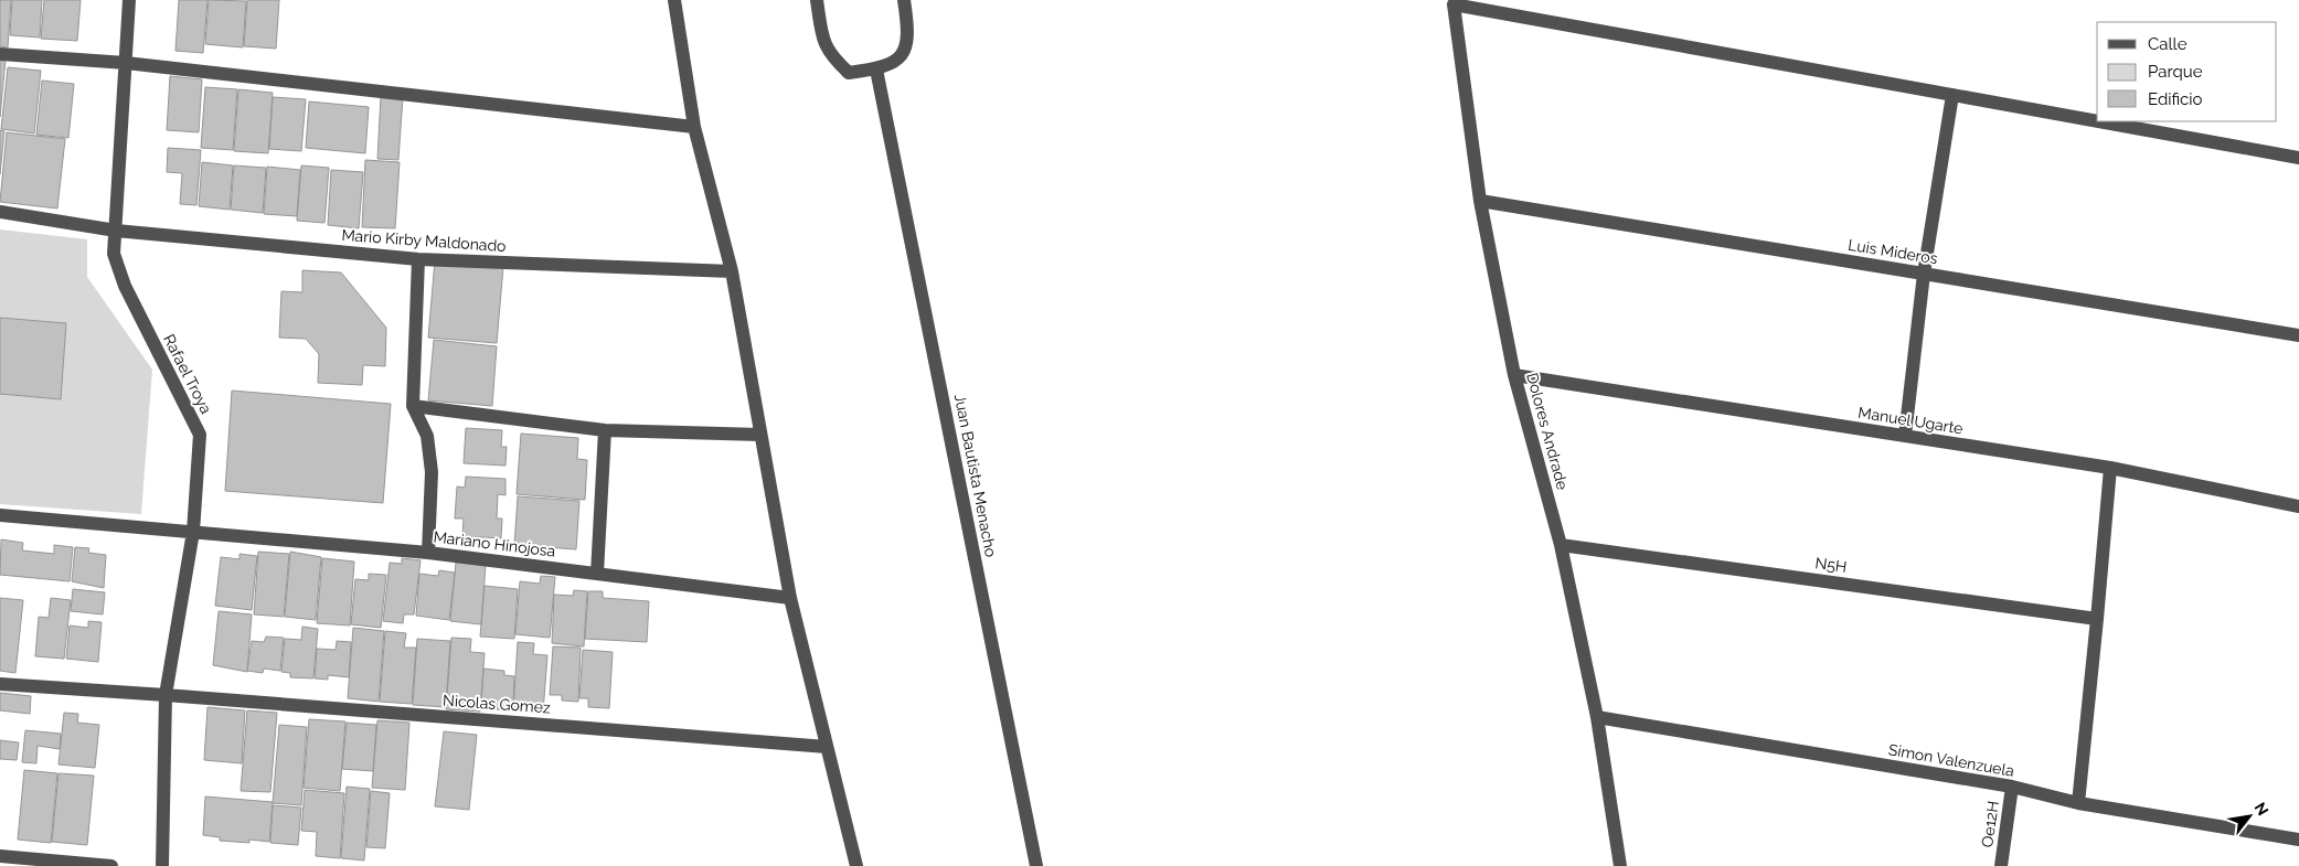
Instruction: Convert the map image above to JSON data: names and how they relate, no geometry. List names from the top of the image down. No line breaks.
{"streets":{"street":["Mario Kirby Maldonado","Luis Mideros","Rafael Troya","Manuel Ugarte","Dolores Andrade","Juan Bautista Menacho","Mariano Hinojosa","N5H","Nicolas Gomez","Simon Valenzuela","Oe12H"]},"crossings":[["Mario Kirby Maldonado","Rafael Troya"],["Luis Mideros","Dolores Andrade"],["Rafael Troya","Mariano Hinojosa"],["Rafael Troya","Nicolas Gomez"],["Manuel Ugarte","Dolores Andrade"],["Dolores Andrade","N5H"],["Dolores Andrade","Simon Valenzuela"],["Simon Valenzuela","Oe12H"]],"legend":["Calle","Parque","Edificio"],"north":"top right"}
